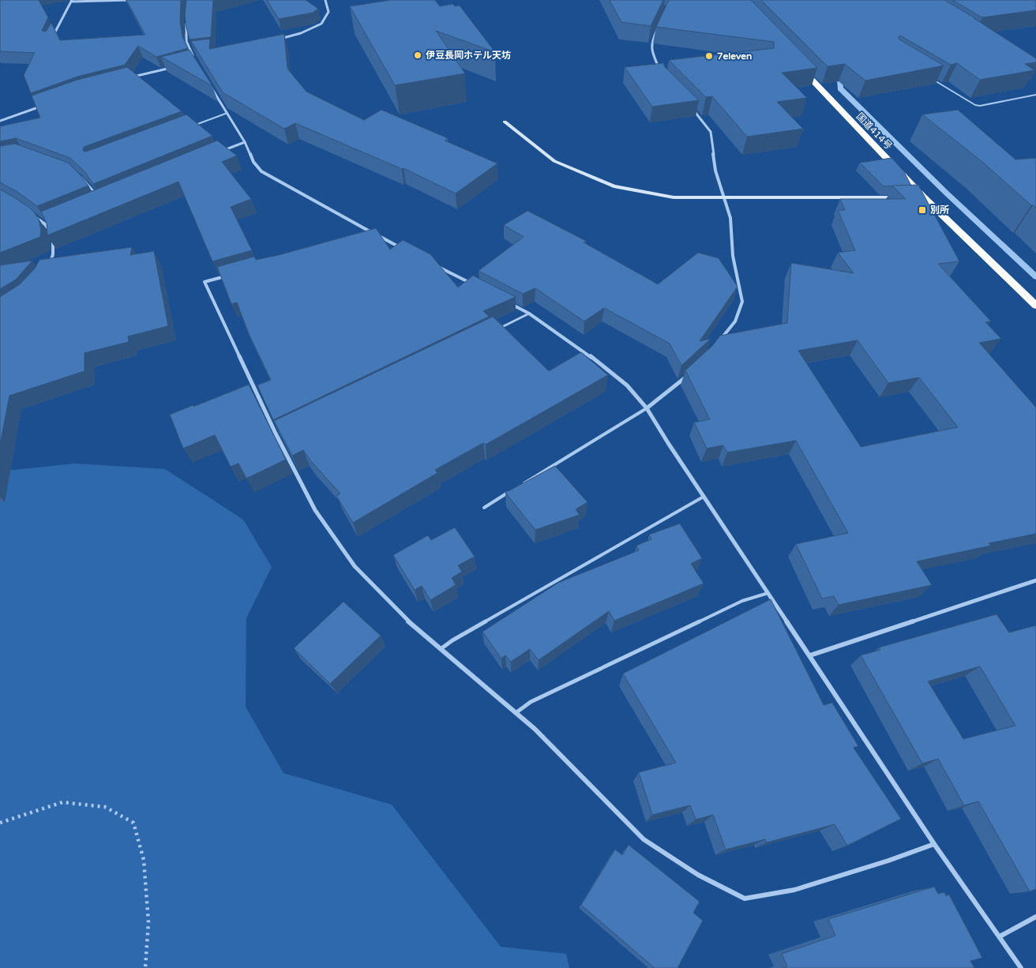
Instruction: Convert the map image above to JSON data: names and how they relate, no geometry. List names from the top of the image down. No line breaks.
{"streets":{"highway":["国道414号"]},"places":{"other":["伊豆長岡ホテル天坊","7eleven"],"transit":["別所"]}}
